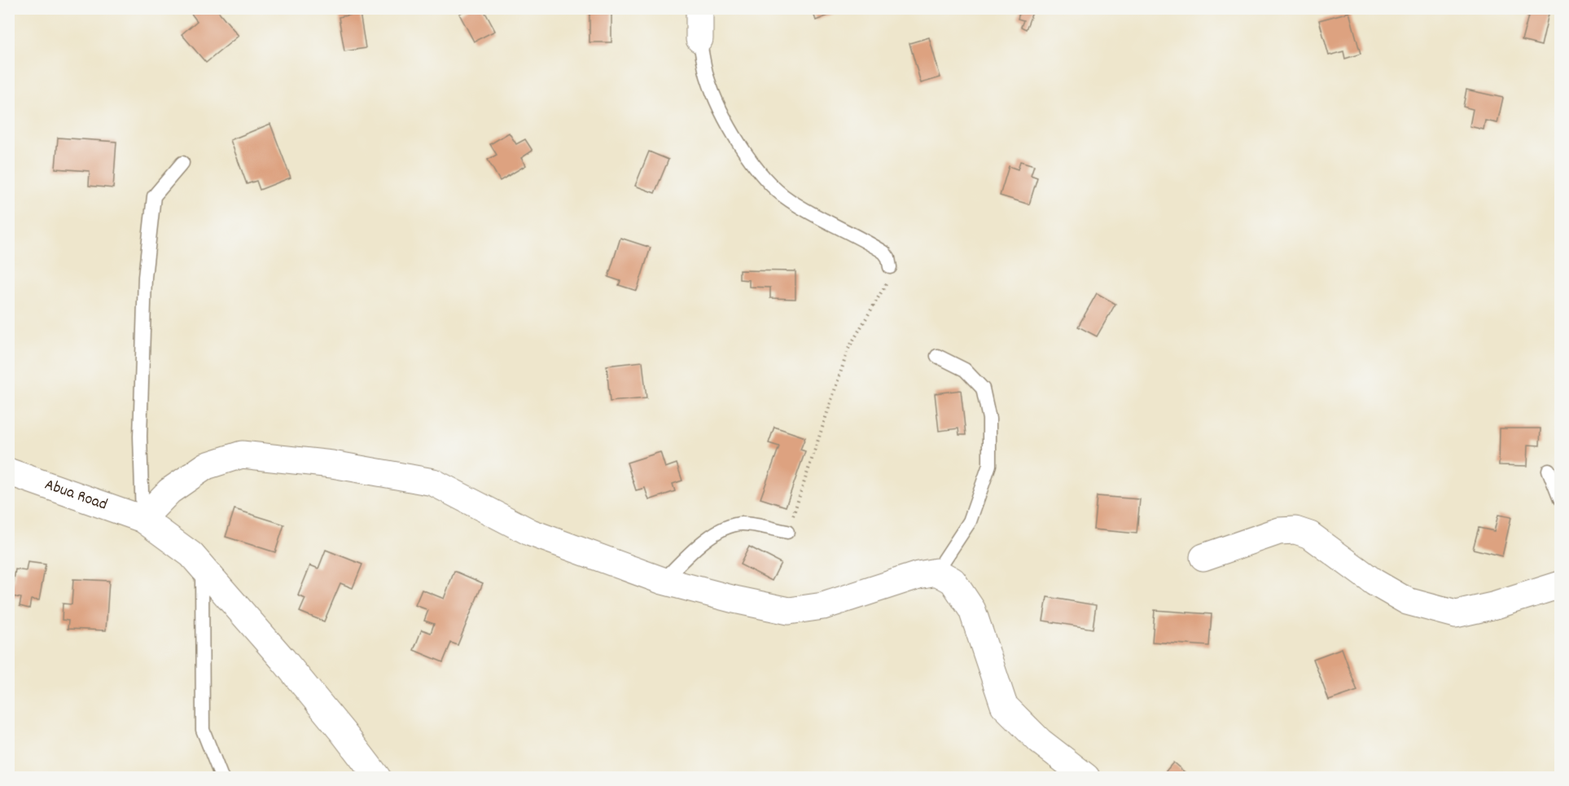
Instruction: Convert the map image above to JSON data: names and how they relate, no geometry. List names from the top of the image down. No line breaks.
{"streets":{"street":["Abua Road"]}}
